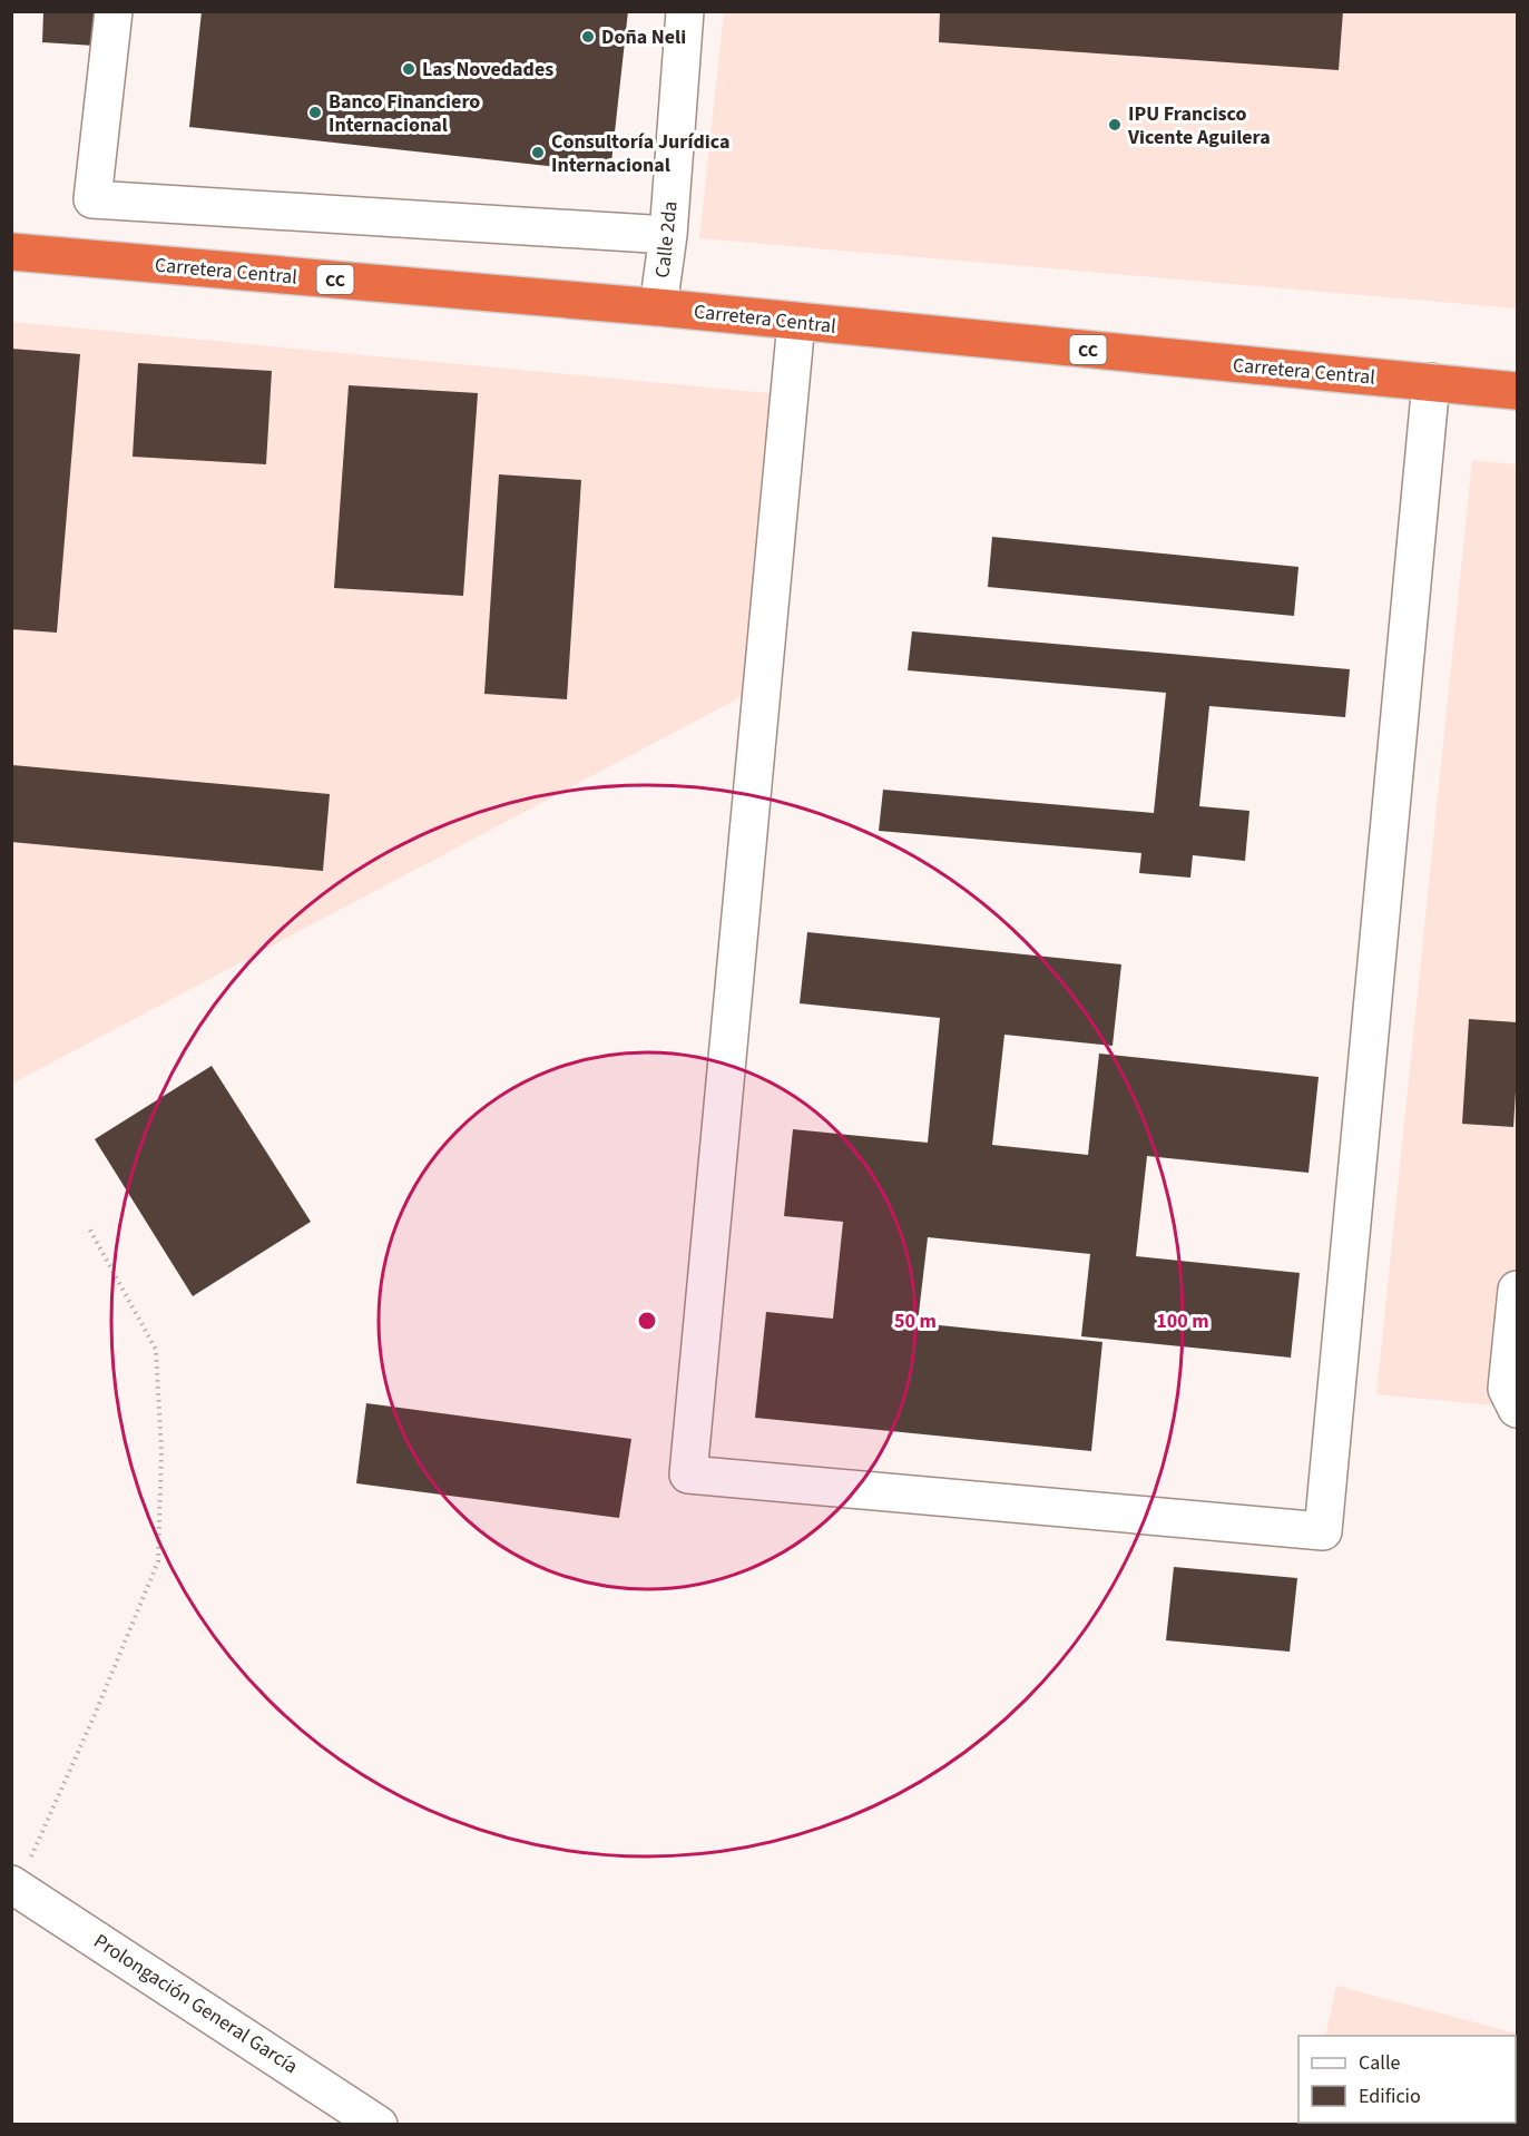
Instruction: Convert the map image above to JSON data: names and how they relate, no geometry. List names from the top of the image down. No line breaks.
{"streets":{"highway":["Carretera Central","CC"],"street":["Calle 2da","Prolongación General García"]},"crossings":[["Calle 2da","Carretera Central"]],"places":["Doña Neli","Las Novedades","Banco Financiero Internacional","IPU Francisco Vicente Aguilera","Consultoría Jurídica Internacional"],"legend":["Calle","Edificio"],"rings":["50 m","100 m"]}
